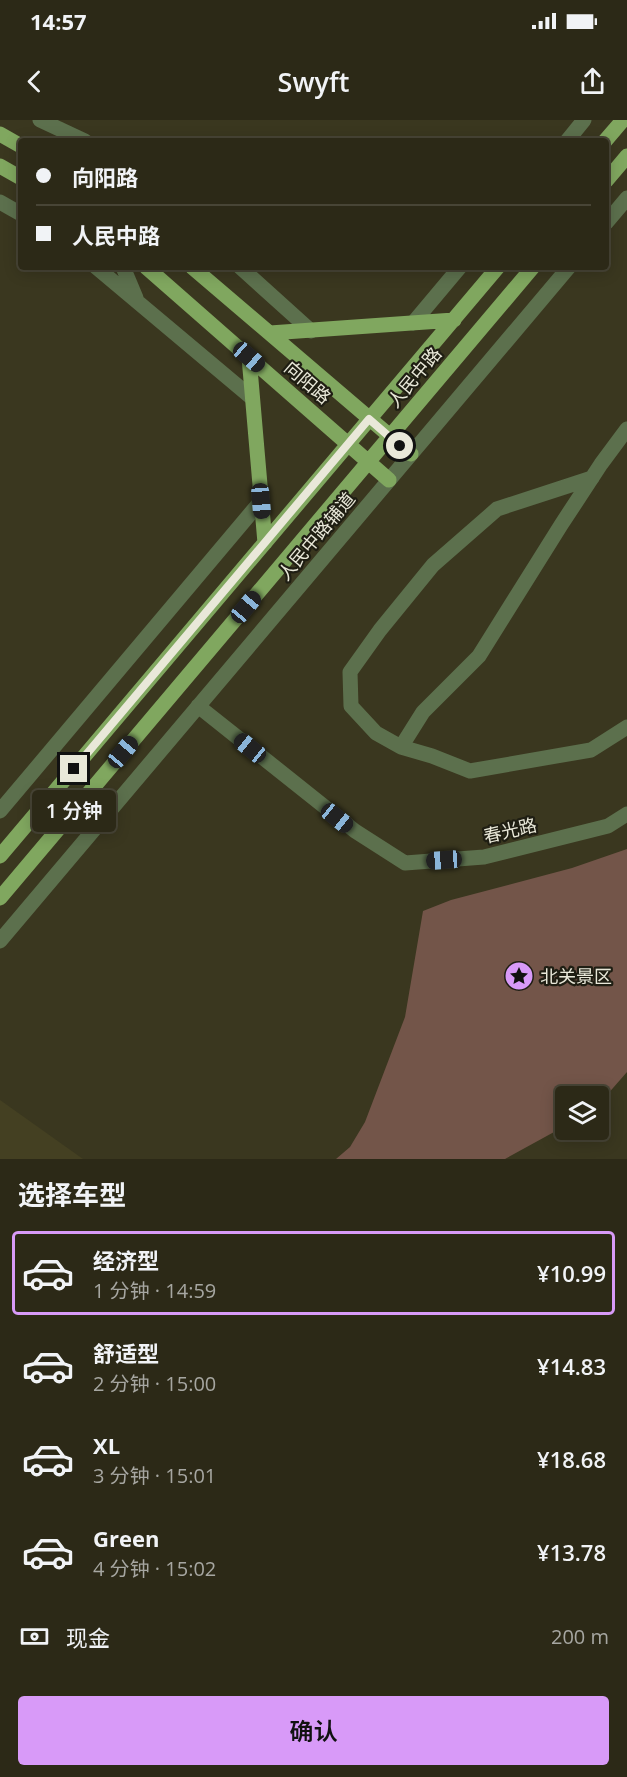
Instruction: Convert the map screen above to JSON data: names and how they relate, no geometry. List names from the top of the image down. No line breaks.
{"streets":{"main road":["人民中路","向阳路"],"street":["人民中路辅道","春光路"]},"crossings":[["人民中路","向阳路"],["向阳路","人民中路辅道"],["人民中路辅道","春光路"]],"places":{"place":["北关景区"]},"page":{"status":"14:57","header":"Swyft","banner":["向阳路","人民中路"],"bubble":"1 分钟","heading":"选择车型","list":[{"name":"经济型","note":"1 分钟 · 14:59","value":"¥10.99"},{"name":"舒适型","note":"2 分钟 · 15:00","value":"¥14.83"},{"name":"XL","note":"3 分钟 · 15:01","value":"¥18.68"},{"name":"Green","note":"4 分钟 · 15:02","value":"¥13.78"}],"pay":["现金","200 m"],"buttons":"确认"}}
